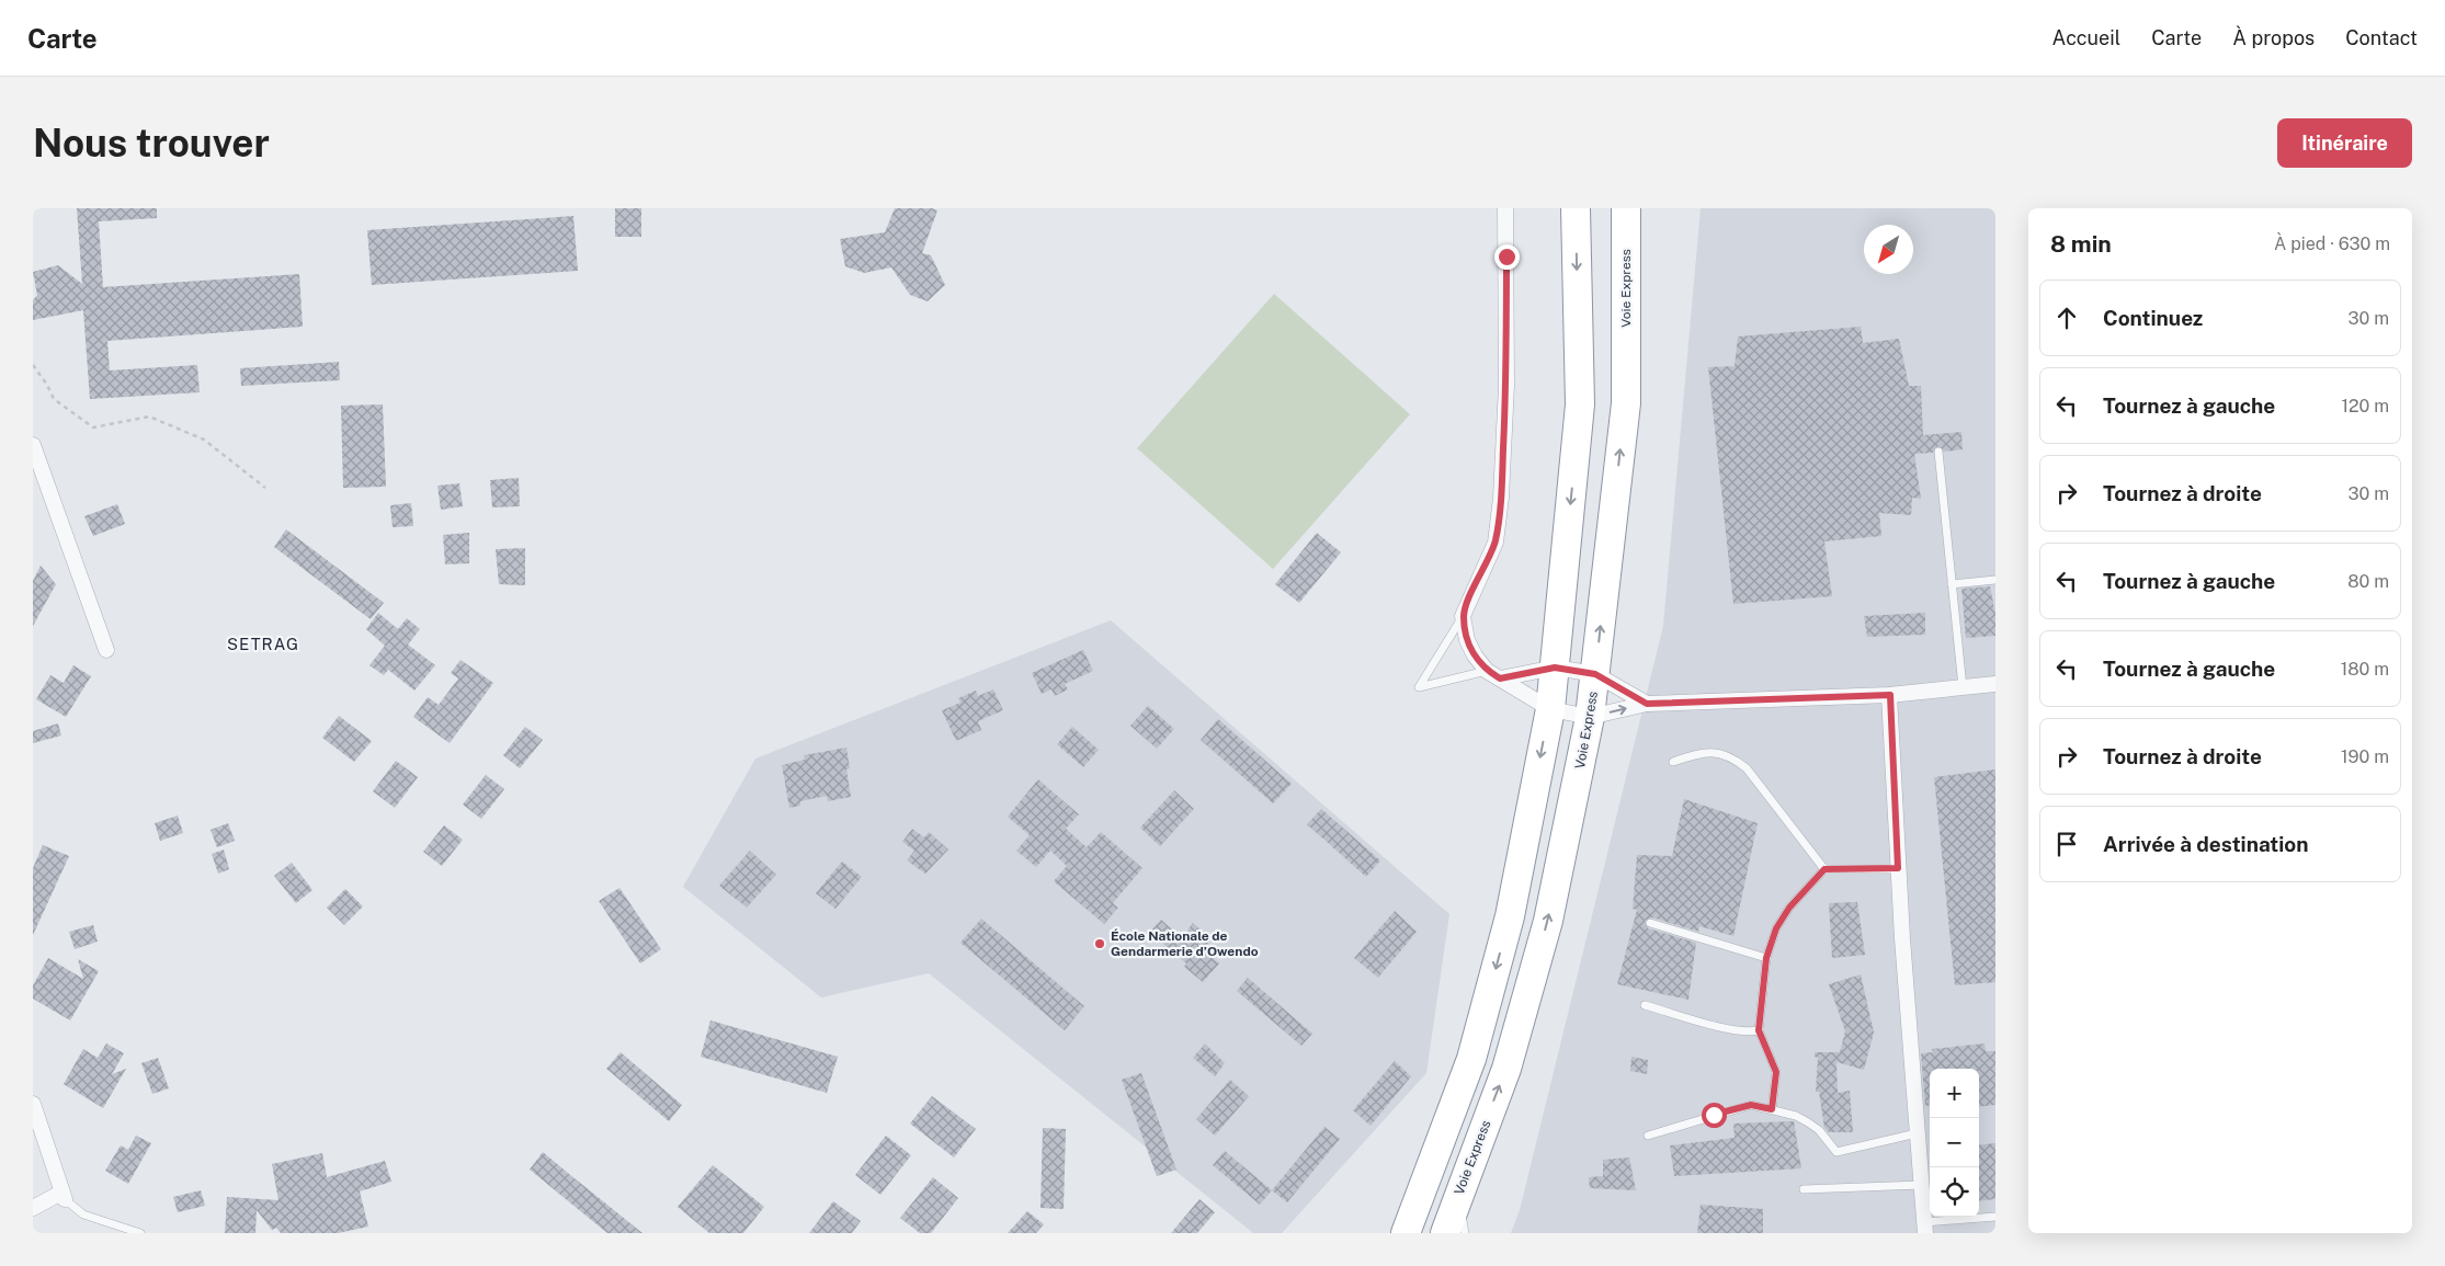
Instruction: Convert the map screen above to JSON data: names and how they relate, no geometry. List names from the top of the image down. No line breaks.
{"streets":{"highway":["Voie Express"]},"districts":["SETRAG"],"places":["École Nationale de Gendarmerie d’Owendo"],"north":"bottom left","page":{"header":"Carte","nav":["Accueil","Carte","À propos","Contact"],"buttons":"Itinéraire","title":"Nous trouver","heading":["8 min","À pied · 630 m"],"list":[["Continuez","30 m"],["Tournez à gauche","120 m"],["Tournez à droite","30 m"],["Tournez à gauche","80 m"],["Tournez à gauche","180 m"],["Tournez à droite","190 m"],"Arrivée à destination"],"map_buttons":["+","−"]}}
